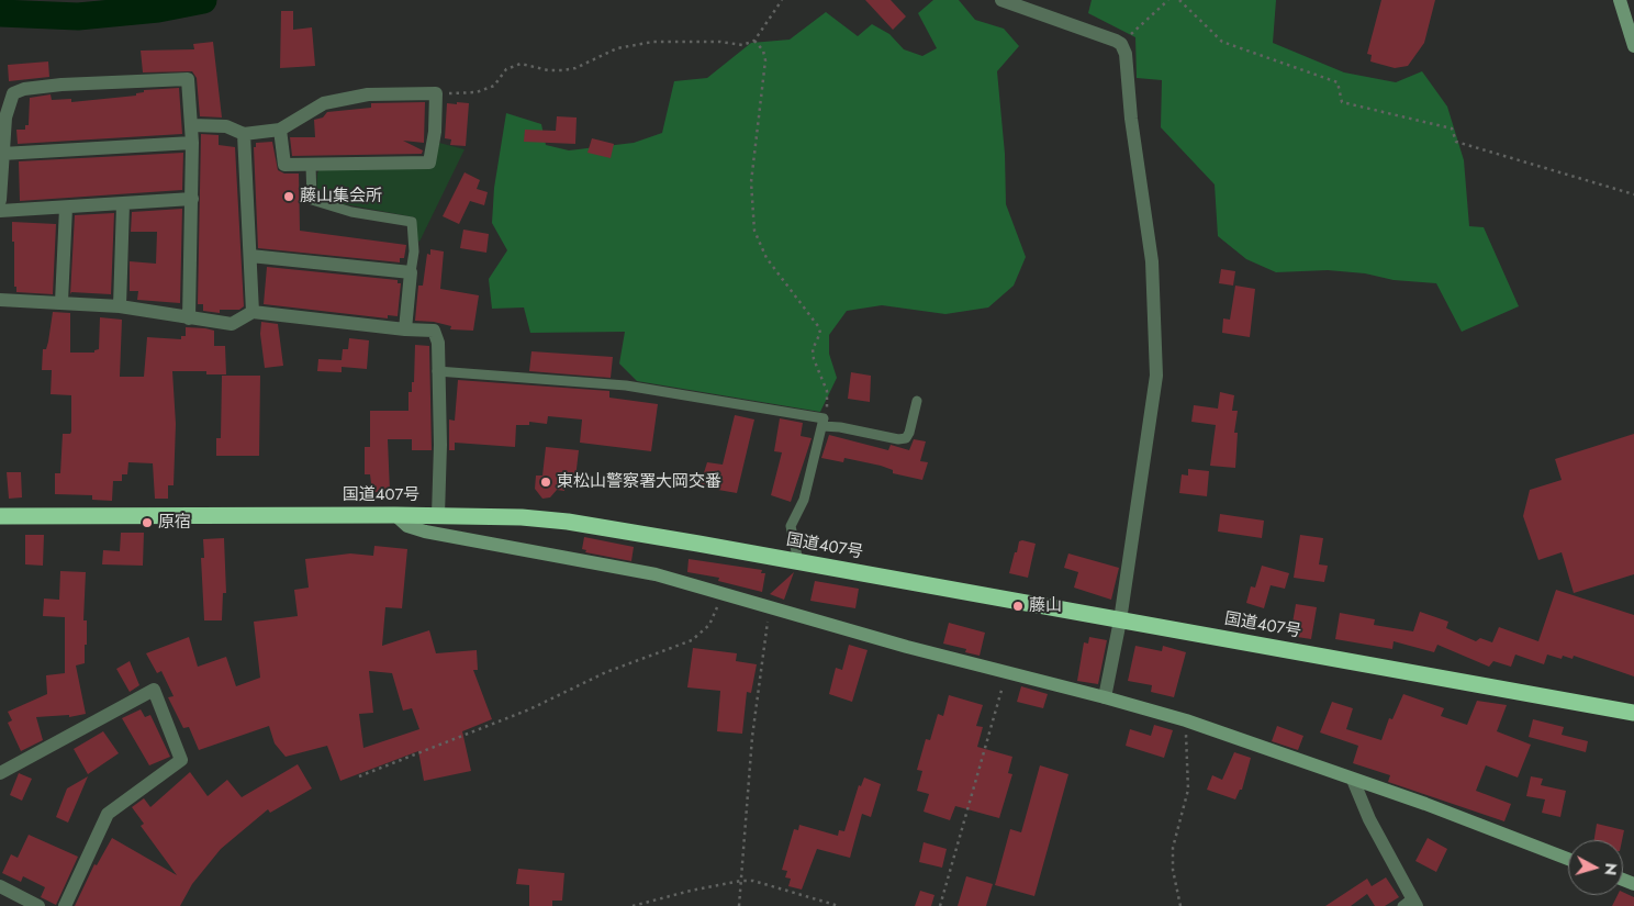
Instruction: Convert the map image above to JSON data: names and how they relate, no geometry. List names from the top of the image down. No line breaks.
{"streets":{"highway":["国道407号"]},"places":["藤山集会所","東松山警察署大岡交番","原宿","藤山"],"north":"right"}
